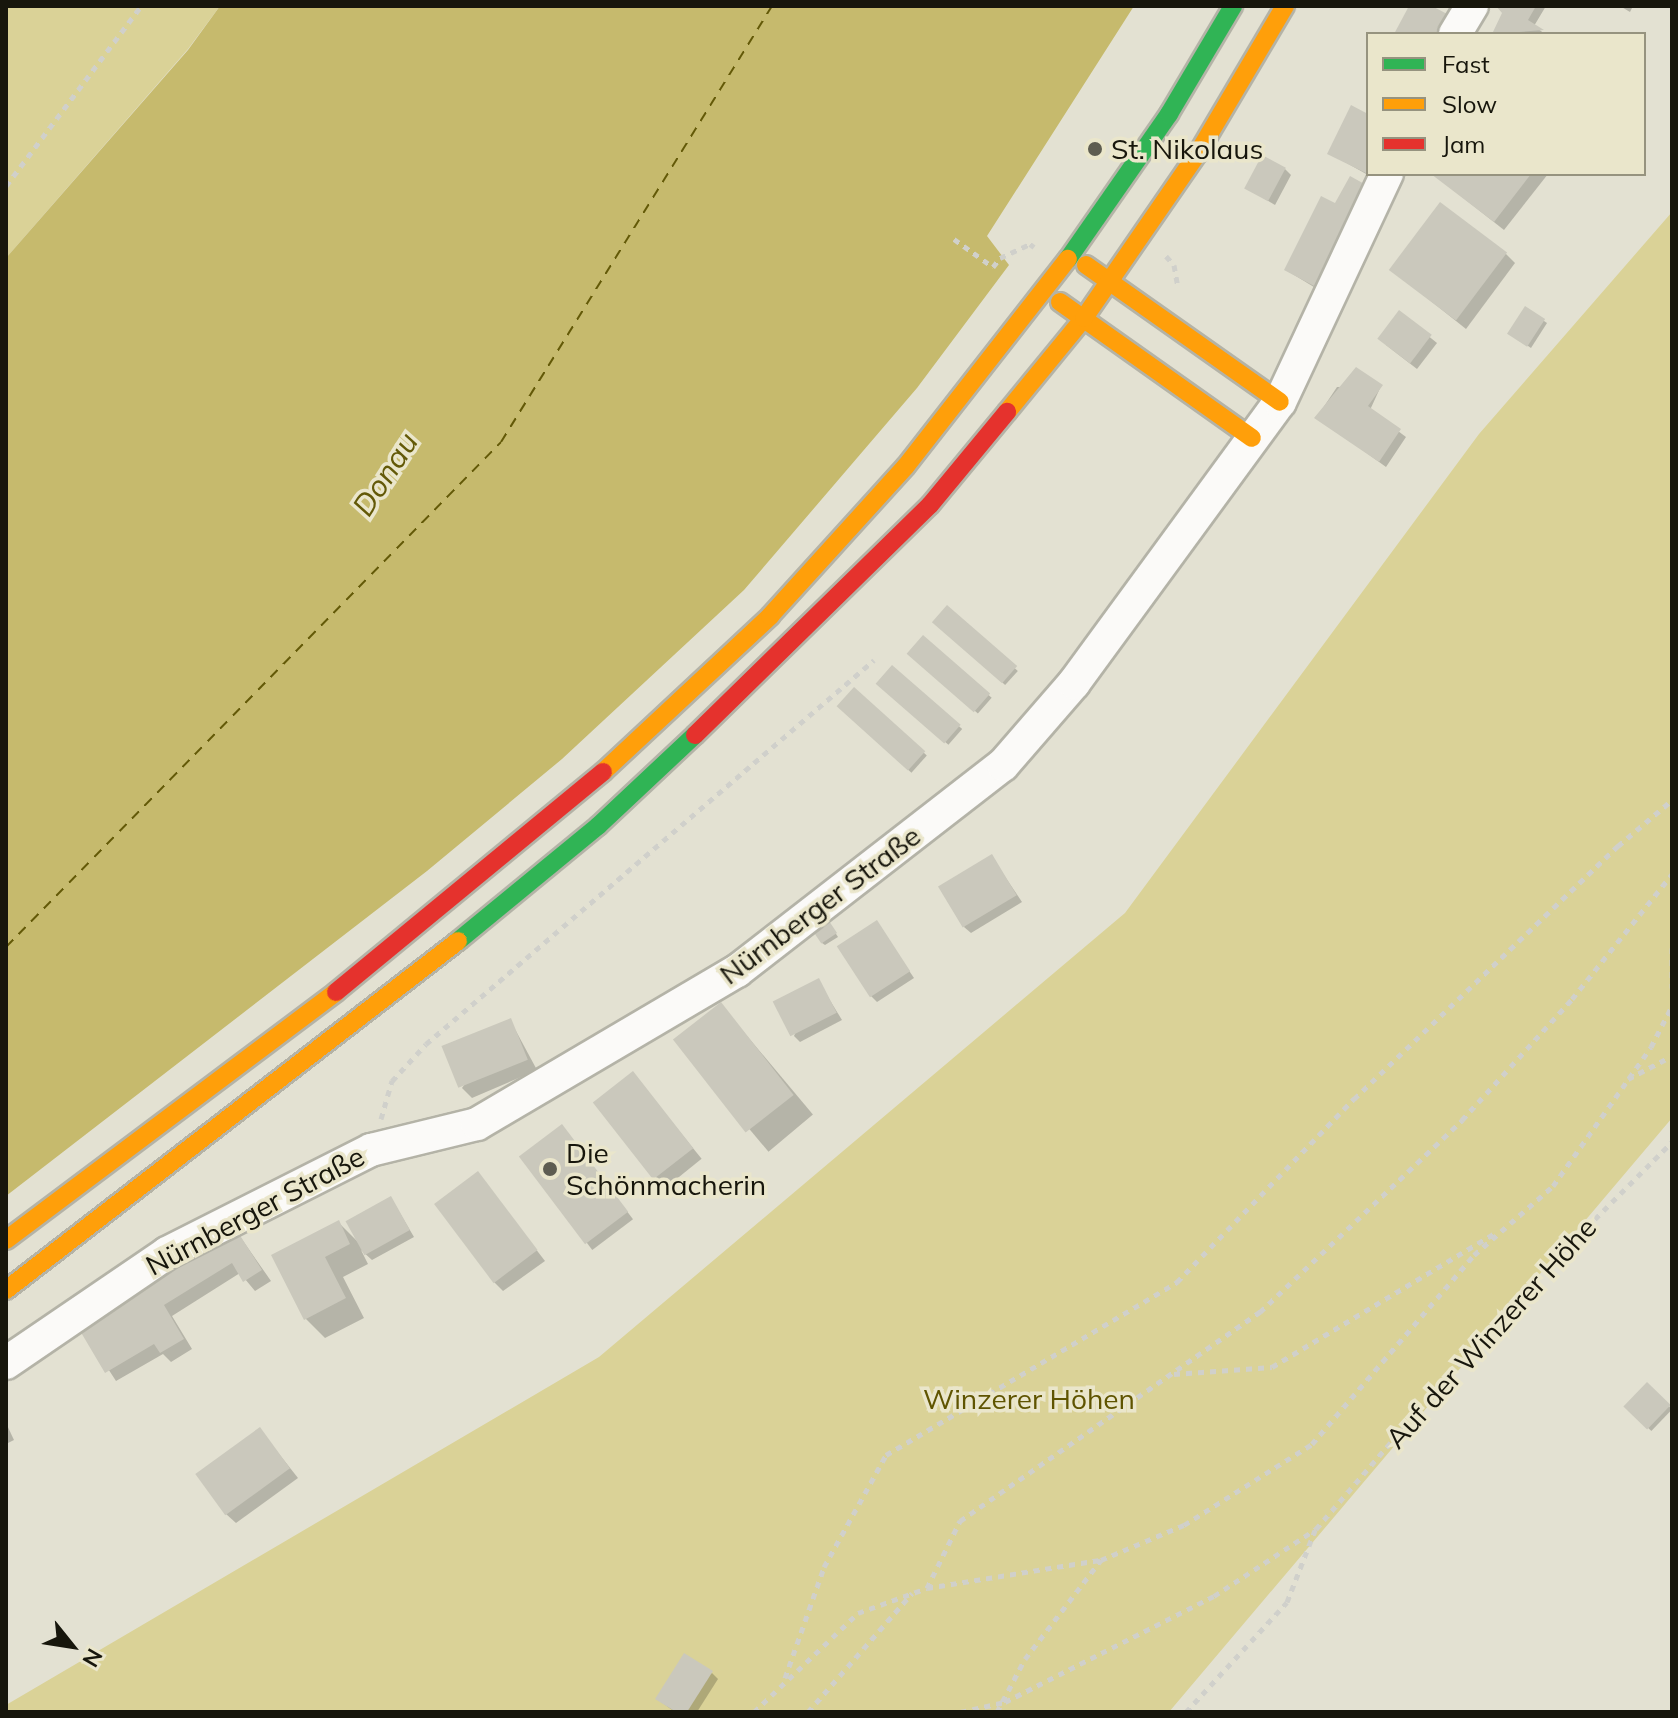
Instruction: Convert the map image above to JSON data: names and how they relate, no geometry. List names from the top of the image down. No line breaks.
{"streets":{"street":["Nürnberger Straße"],"path":["Auf der Winzerer Höhe"]},"water":["Donau"],"parks":["Winzerer Höhen"],"places":["St. Nikolaus","Die Schönmacherin"],"legend":["Fast","Slow","Jam"],"north":"bottom right"}
